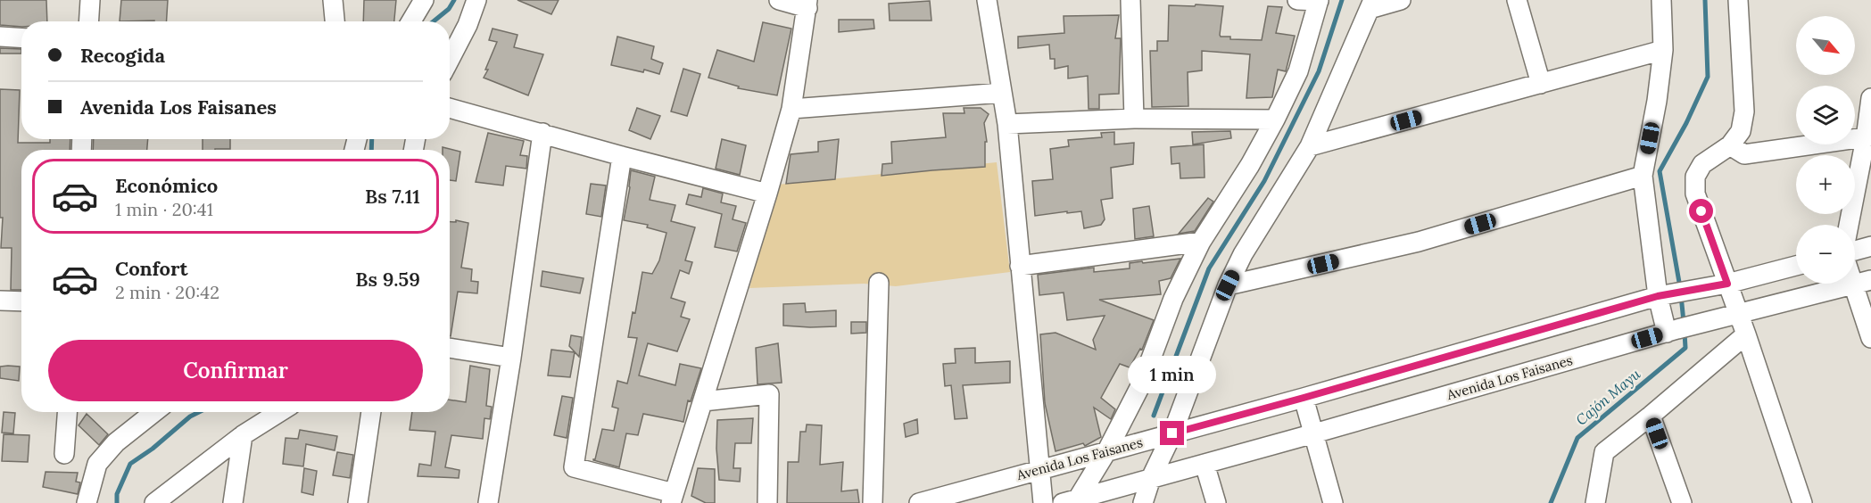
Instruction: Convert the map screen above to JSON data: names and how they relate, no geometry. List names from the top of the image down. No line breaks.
{"streets":{"street":["Avenida Los Faisanes"]},"water":["Cajón Mayu"],"north":"bottom right","page":{"map_buttons":["+","−"],"banner":["Recogida","Avenida Los Faisanes"],"list":[{"name":"Económico","note":"1 min · 20:41","value":"Bs 7.11"},{"name":"Confort","note":"2 min · 20:42","value":"Bs 9.59"}],"buttons":"Confirmar","bubble":"1 min"}}
